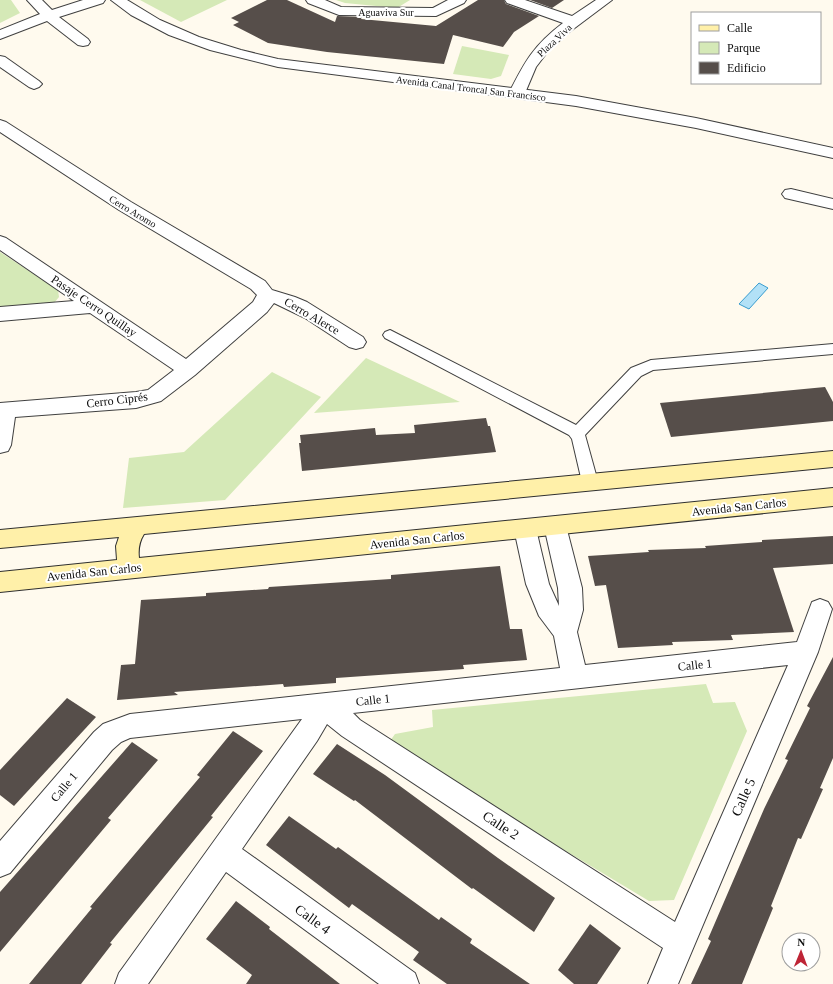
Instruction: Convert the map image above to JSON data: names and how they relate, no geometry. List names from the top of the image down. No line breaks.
{"streets":{"main road":["Avenida San Carlos"],"street":["Aguaviva Sur","Plaza Viva","Avenida Canal Troncal San Francisco","Cerro Aromo","Pasaje Cerro Quillay","Cerro Alerce","Cerro Ciprés","Calle 1","Calle 5","Calle 2","Calle 4"]},"crossings":[["Plaza Viva","Avenida Canal Troncal San Francisco"],["Cerro Aromo","Cerro Alerce"],["Cerro Aromo","Cerro Ciprés"],["Pasaje Cerro Quillay","Cerro Ciprés"],["Cerro Alerce","Cerro Ciprés"],["Calle 1","Calle 5"],["Calle 1","Calle 2"],["Calle 5","Calle 2"]],"legend":["Calle","Parque","Edificio"],"north":"top"}
